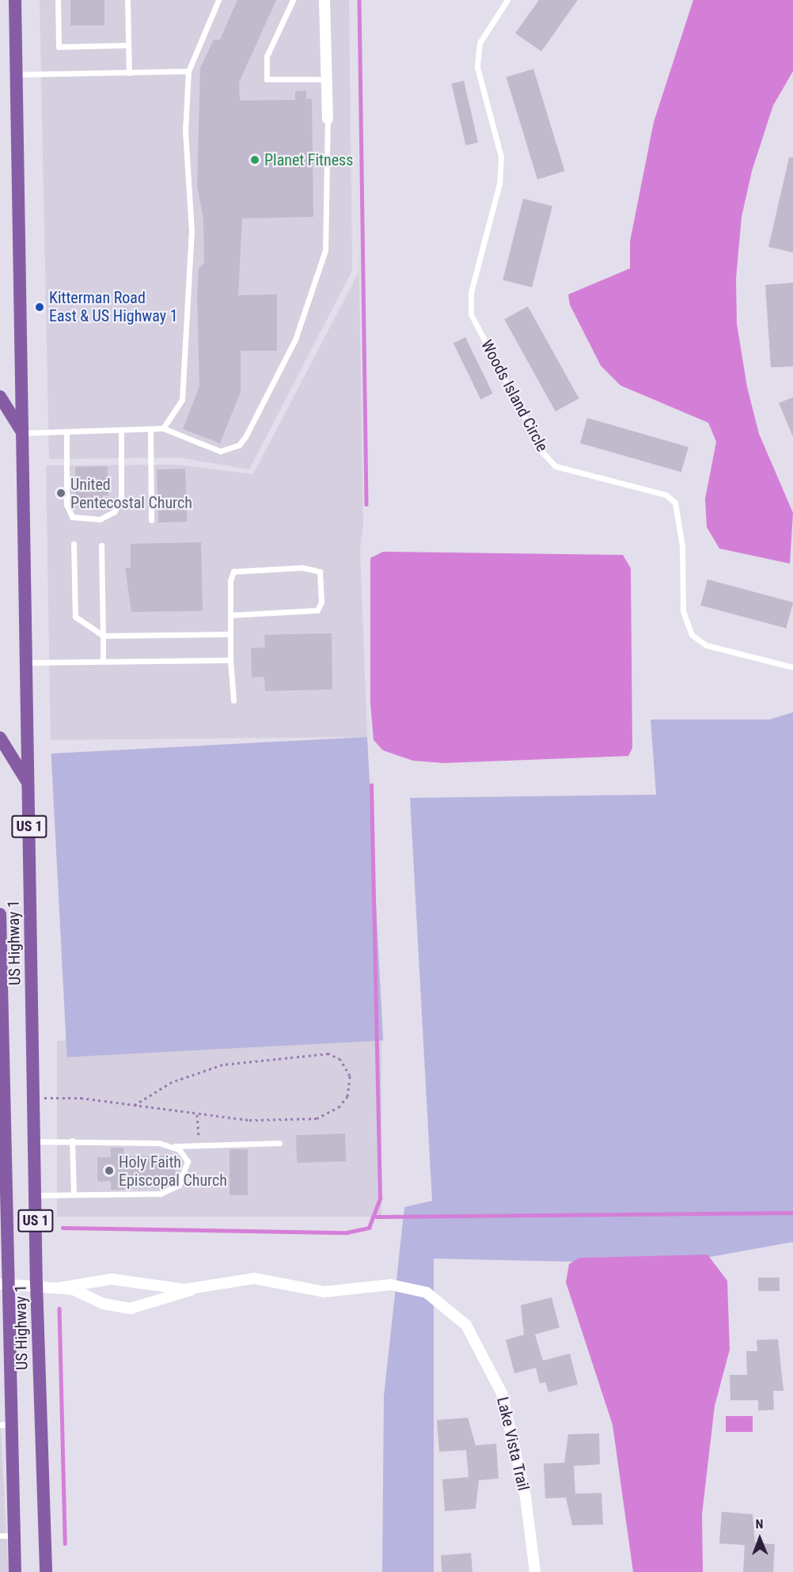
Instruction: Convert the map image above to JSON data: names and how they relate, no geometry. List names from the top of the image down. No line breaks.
{"streets":{"main road":["US 1","US Highway 1"],"street":["Lake Vista Trail"],"lane":["Woods Island Circle"]},"crossings":[["US Highway 1","Lake Vista Trail"]],"places":["Planet Fitness","Kitterman Road East & US Highway 1","United Pentecostal Church","Holy Faith Episcopal Church"],"north":"top"}
